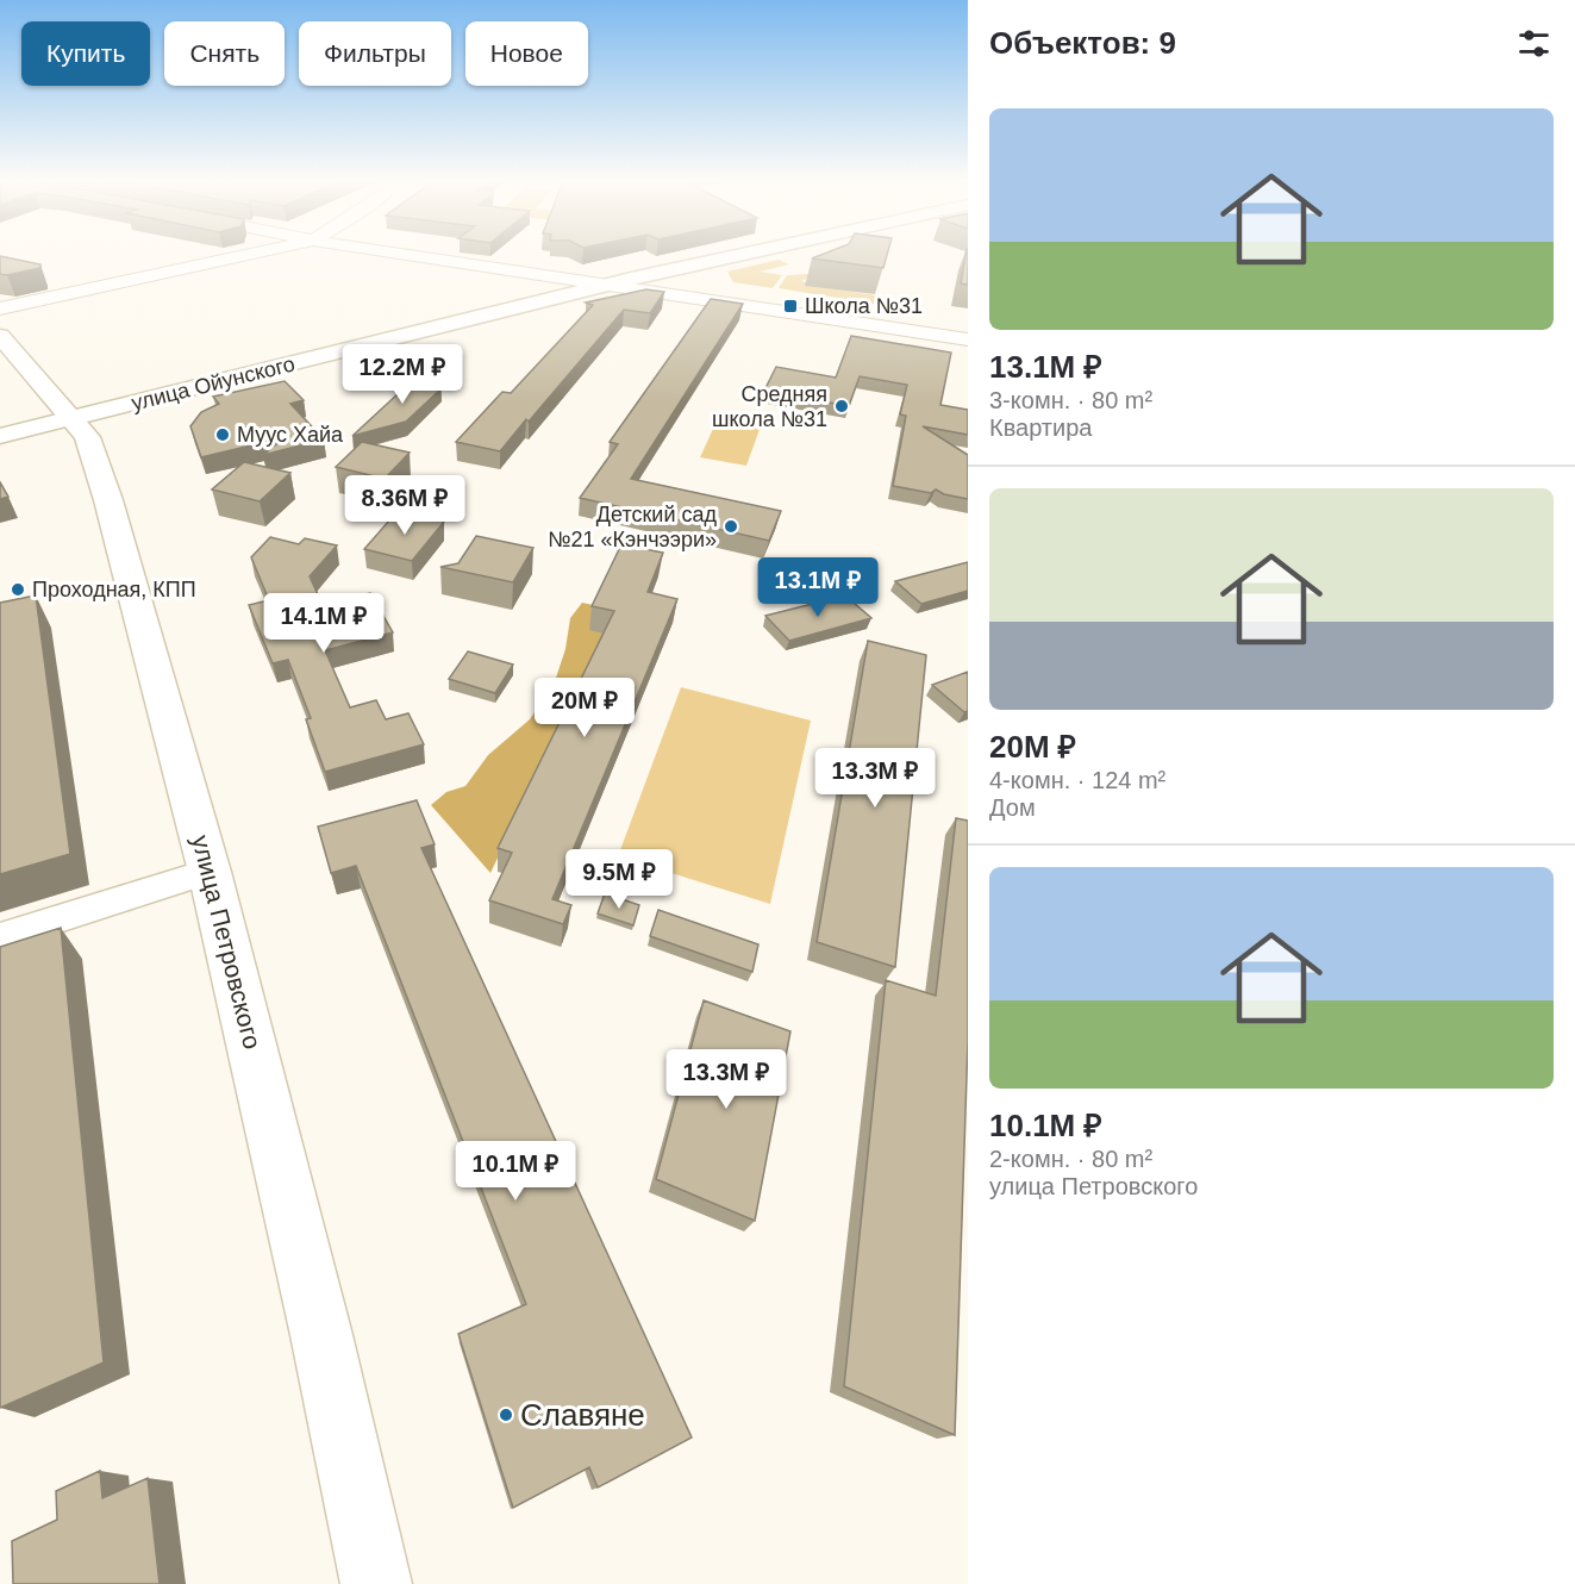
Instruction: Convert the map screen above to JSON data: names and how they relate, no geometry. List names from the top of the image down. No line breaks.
{"streets":{"main road":["улица Ойунского","улица Петровского"]},"crossings":[["улица Ойунского","улица Петровского"]],"places":{"transit":["Школа №31"],"other":["Средняя школа №31","Муус Хайа","Детский сад №21 «Кэнчээри»","Проходная, КПП","Славяне"]},"page":{"heading":"Объектов: 9","chip":["Купить","Снять","Фильтры","Новое"],"list":[{"name":"13.1M ₽","note":"3-комн. · 80 m² · Квартира"},{"name":"20M ₽","note":"4-комн. · 124 m² · Дом"},{"name":"10.1M ₽","note":"2-комн. · 80 m² · улица Петровского"}],"price":["12.2M ₽","8.36M ₽","13.1M ₽","14.1M ₽","20M ₽","13.3M ₽","9.5M ₽","13.3M ₽","10.1M ₽"]}}
